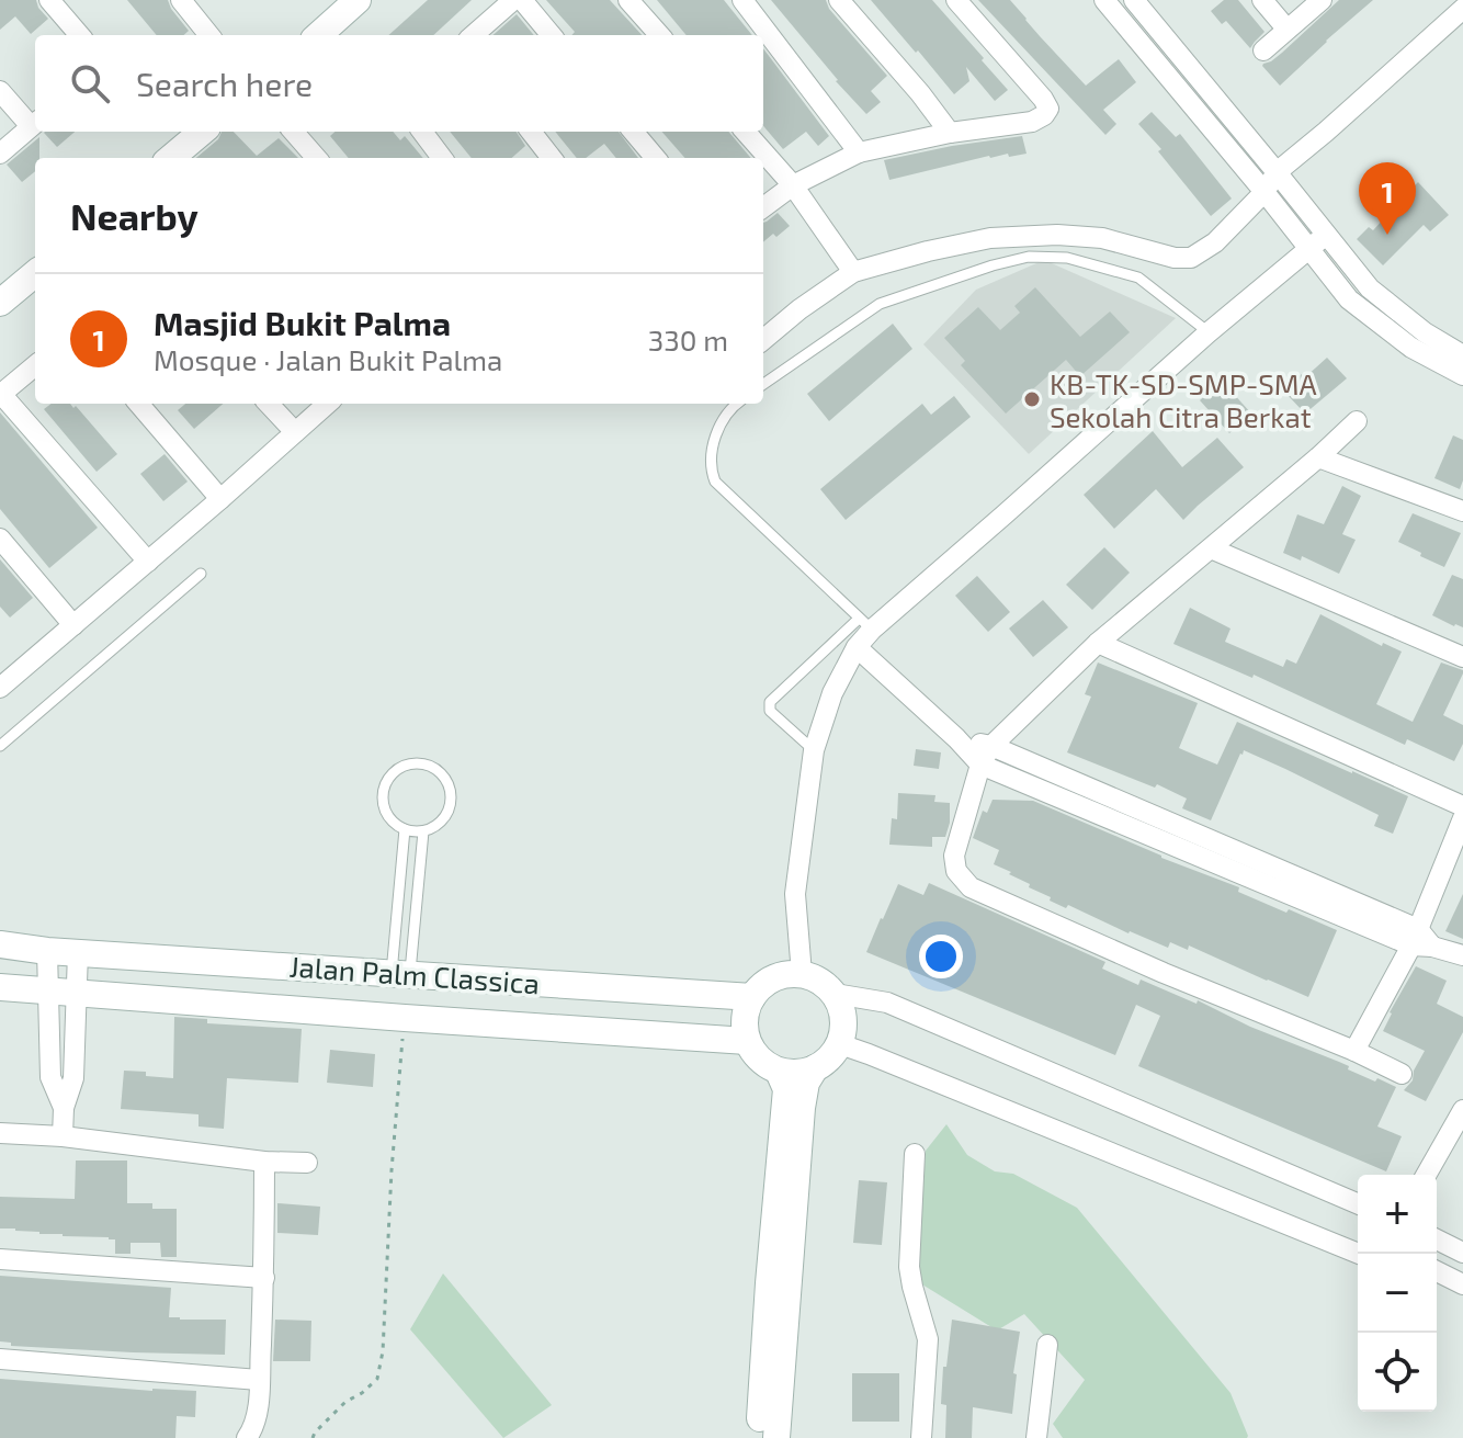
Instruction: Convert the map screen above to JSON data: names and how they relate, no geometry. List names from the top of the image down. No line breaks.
{"streets":{"street":["Jalan Palm Classica"]},"places":["KB-TK-SD-SMP-SMA Sekolah Citra Berkat"],"page":{"search":"Search here","heading":"Nearby","pins":"1","list":[{"mark":"1","name":"Masjid Bukit Palma","note":"Mosque · Jalan Bukit Palma","value":"330 m"}],"map_buttons":["+","−"]}}
